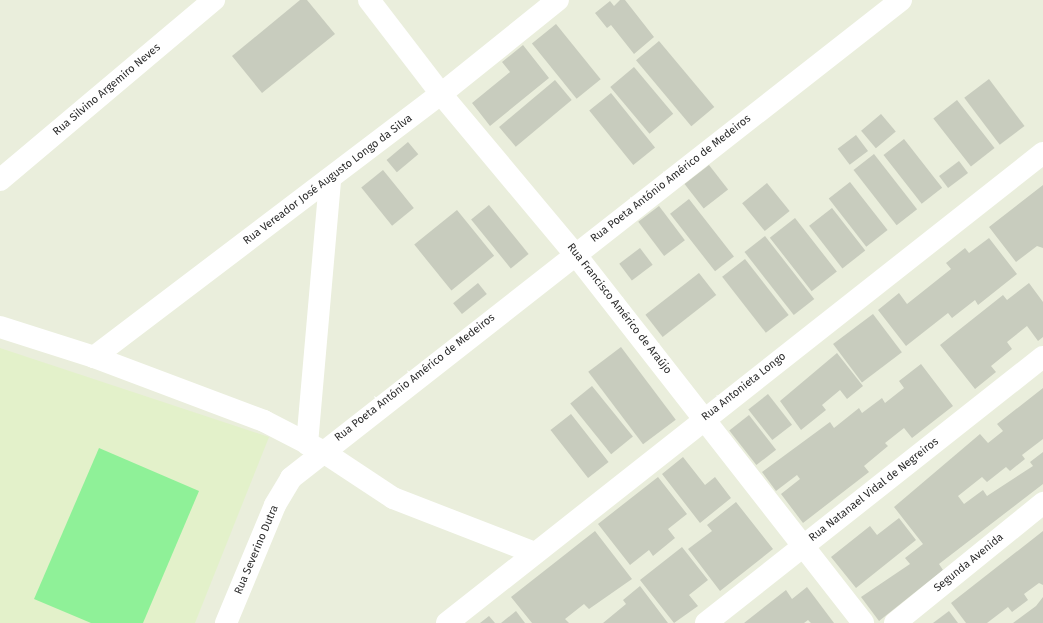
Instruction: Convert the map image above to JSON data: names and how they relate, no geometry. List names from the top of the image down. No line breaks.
{"streets":{"street":["Rua Silvino Argemiro Neves","Rua Poeta António Américo de Medeiros","Rua Vereador José Augusto Longo da Silva","Rua Francisco Américo de Araújo","Rua Antonieta Longo","Rua Natanael Vidal de Negreiros","Rua Severino Dutra","Segunda Avenida"]},"crossings":[["Rua Poeta António Américo de Medeiros","Rua Francisco Américo de Araújo"],["Rua Poeta António Américo de Medeiros","Rua Severino Dutra"],["Rua Vereador José Augusto Longo da Silva","Rua Francisco Américo de Araújo"],["Rua Francisco Américo de Araújo","Rua Antonieta Longo"],["Rua Francisco Américo de Araújo","Rua Natanael Vidal de Negreiros"]]}
